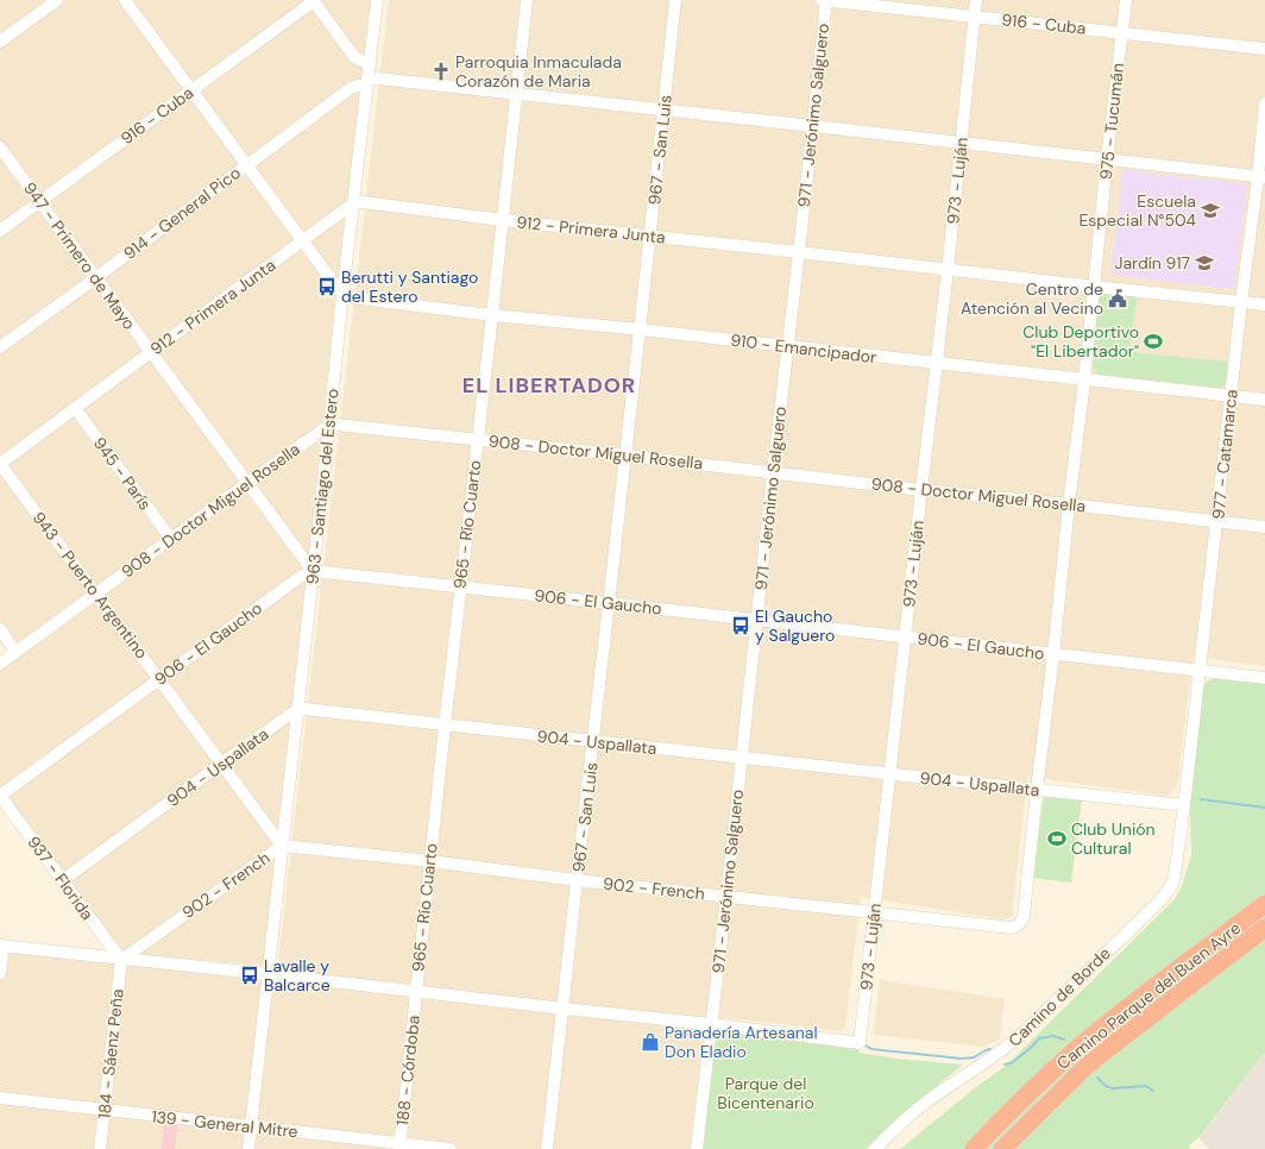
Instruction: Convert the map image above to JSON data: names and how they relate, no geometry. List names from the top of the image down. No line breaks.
{"streets":{"highway":["Camino Parque del Buen Ayre"],"street":["916 - Cuba","971 - Jerónimo Salguero","975 - Tucumán","967 - San Luis","973 - Luján","914 - General Pico","912 - Primera Junta","947 - Primero de Mayo","910 - Emancipador","908 - Doctor Miguel Rosella","977 - Catamarca","945 - París","963 - Santiago del Estero","965 - Río Cuarto","943 - Puerto Argentino","906 - El Gaucho","904 - Uspallata","937 - Florida","902 - French","Camino de Borde","184 - Sáenz Peña","188 - Córdoba","139 - General Mitre"]},"crossings":[["916 - Cuba","971 - Jerónimo Salguero"],["916 - Cuba","975 - Tucumán"],["916 - Cuba","973 - Luján"],["916 - Cuba","947 - Primero de Mayo"],["971 - Jerónimo Salguero","973 - Luján"],["971 - Jerónimo Salguero","914 - General Pico"],["971 - Jerónimo Salguero","912 - Primera Junta"],["971 - Jerónimo Salguero","910 - Emancipador"],["971 - Jerónimo Salguero","908 - Doctor Miguel Rosella"],["971 - Jerónimo Salguero","906 - El Gaucho"],["971 - Jerónimo Salguero","904 - Uspallata"],["971 - Jerónimo Salguero","902 - French"],["975 - Tucumán","914 - General Pico"],["975 - Tucumán","912 - Primera Junta"],["975 - Tucumán","910 - Emancipador"],["975 - Tucumán","908 - Doctor Miguel Rosella"],["975 - Tucumán","906 - El Gaucho"],["975 - Tucumán","904 - Uspallata"],["975 - Tucumán","902 - French"],["967 - San Luis","914 - General Pico"],["967 - San Luis","912 - Primera Junta"],["967 - San Luis","910 - Emancipador"],["967 - San Luis","908 - Doctor Miguel Rosella"],["967 - San Luis","906 - El Gaucho"],["967 - San Luis","904 - Uspallata"],["967 - San Luis","902 - French"],["973 - Luján","914 - General Pico"],["973 - Luján","912 - Primera Junta"],["973 - Luján","910 - Emancipador"],["973 - Luján","908 - Doctor Miguel Rosella"],["973 - Luján","906 - El Gaucho"],["973 - Luján","904 - Uspallata"],["973 - Luján","902 - French"],["914 - General Pico","947 - Primero de Mayo"],["914 - General Pico","977 - Catamarca"],["914 - General Pico","963 - Santiago del Estero"],["914 - General Pico","965 - Río Cuarto"],["912 - Primera Junta","947 - Primero de Mayo"],["912 - Primera Junta","977 - Catamarca"],["912 - Primera Junta","945 - París"],["912 - Primera Junta","963 - Santiago del Estero"],["912 - Primera Junta","965 - Río Cuarto"],["912 - Primera Junta","943 - Puerto Argentino"],["947 - Primero de Mayo","908 - Doctor Miguel Rosella"],["947 - Primero de Mayo","963 - Santiago del Estero"],["947 - Primero de Mayo","906 - El Gaucho"],["910 - Emancipador","977 - Catamarca"],["910 - Emancipador","963 - Santiago del Estero"],["910 - Emancipador","965 - Río Cuarto"],["908 - Doctor Miguel Rosella","977 - Catamarca"],["908 - Doctor Miguel Rosella","945 - París"],["908 - Doctor Miguel Rosella","963 - Santiago del Estero"],["908 - Doctor Miguel Rosella","965 - Río Cuarto"],["908 - Doctor Miguel Rosella","943 - Puerto Argentino"],["977 - Catamarca","906 - El Gaucho"],["977 - Catamarca","904 - Uspallata"],["977 - Catamarca","Camino de Borde"],["963 - Santiago del Estero","943 - Puerto Argentino"],["963 - Santiago del Estero","906 - El Gaucho"],["963 - Santiago del Estero","904 - Uspallata"],["963 - Santiago del Estero","902 - French"],["963 - Santiago del Estero","139 - General Mitre"],["965 - Río Cuarto","906 - El Gaucho"],["965 - Río Cuarto","904 - Uspallata"],["965 - Río Cuarto","902 - French"],["965 - Río Cuarto","188 - Córdoba"],["943 - Puerto Argentino","906 - El Gaucho"],["943 - Puerto Argentino","904 - Uspallata"],["943 - Puerto Argentino","902 - French"],["906 - El Gaucho","937 - Florida"],["904 - Uspallata","937 - Florida"],["904 - Uspallata","Camino de Borde"],["937 - Florida","902 - French"],["937 - Florida","184 - Sáenz Peña"],["902 - French","184 - Sáenz Peña"],["184 - Sáenz Peña","139 - General Mitre"],["188 - Córdoba","139 - General Mitre"]],"districts":["EL LIBERTADOR"],"parks":["Parque del Bicentenario"],"places":{"church":["Parroquia Inmaculada Corazón de Maria"],"school or university":["Escuela Especial N°504","Jardín 917"],"bus stop":["Berutti y Santiago del Estero","El Gaucho y Salguero","Lavalle y Balcarce"],"public building":["Centro de Atención al Vecino"],"sports":["Club Deportivo \"El Libertador\"","Club Unión Cultural"],"shop":["Panadería Artesanal Don Eladio"]}}
